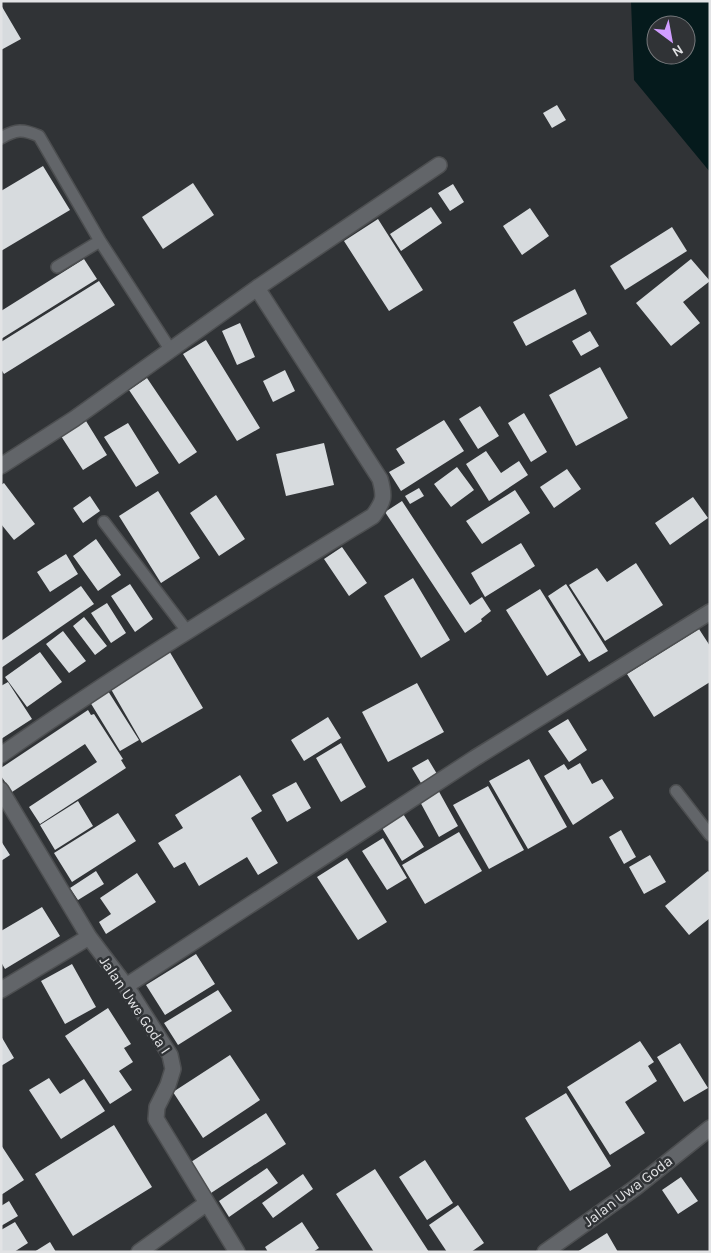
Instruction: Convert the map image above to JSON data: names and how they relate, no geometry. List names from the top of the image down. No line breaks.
{"streets":{"street":["Jalan Uwe Goda I","Jalan Uwa Goda"]},"north":"bottom right"}
